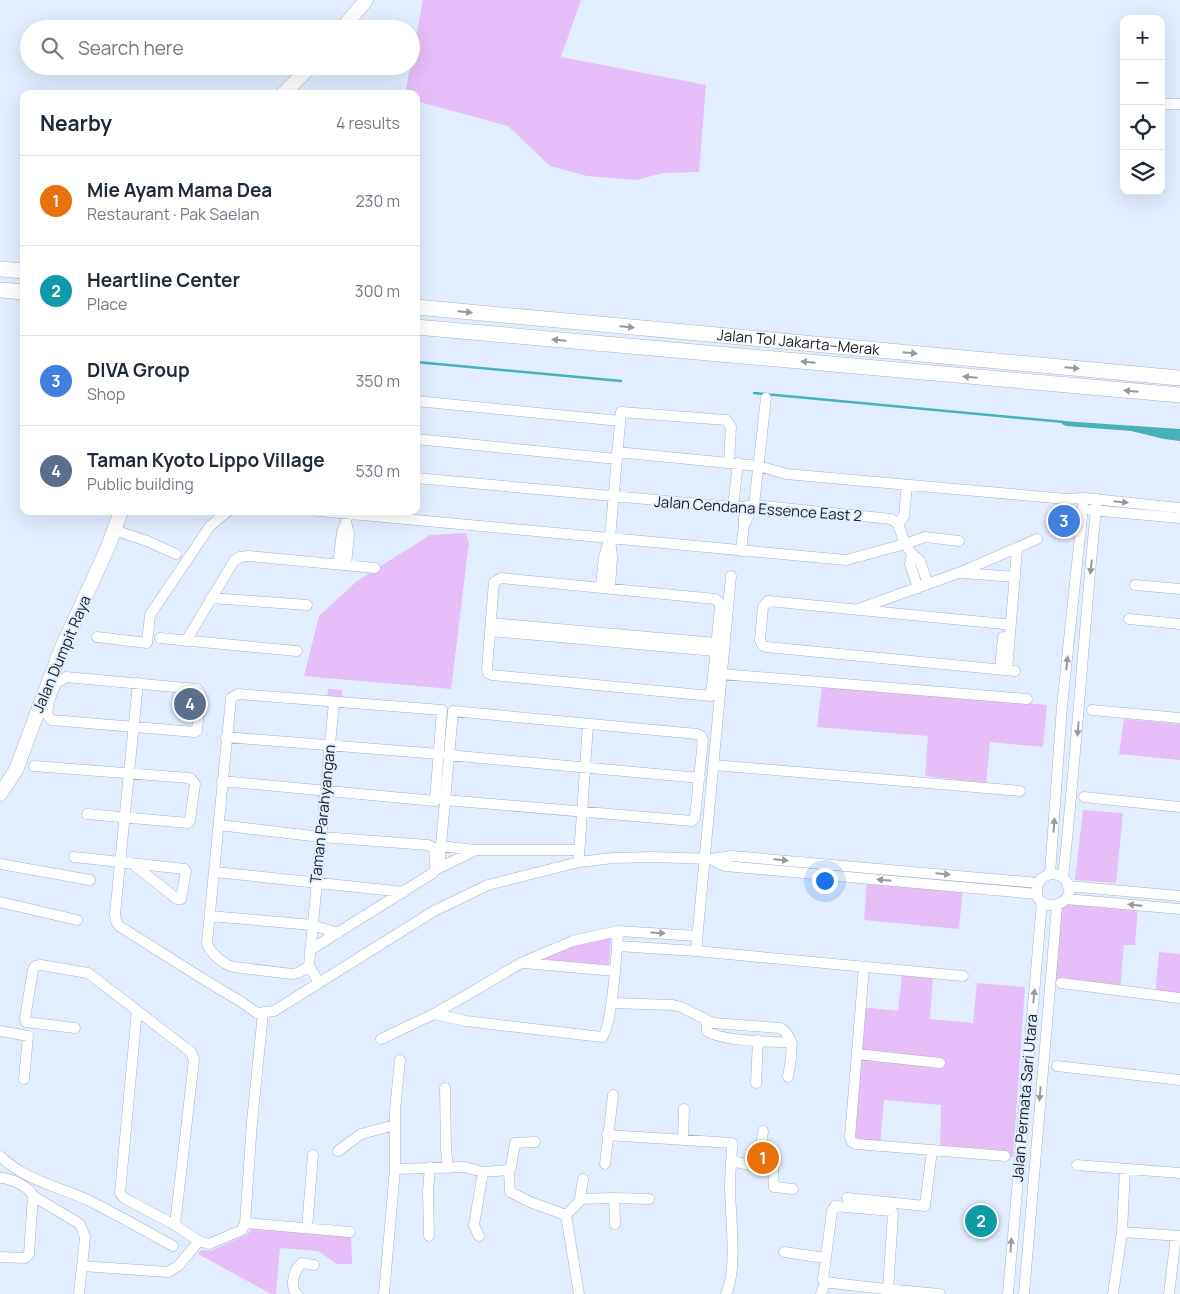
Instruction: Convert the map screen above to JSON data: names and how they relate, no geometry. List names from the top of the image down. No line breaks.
{"streets":{"highway":["Jalan Tol Jakarta–Merak"],"main road":["Jalan Dumpit Raya"],"street":["Jalan Cendana Essence East 2","Taman Parahyangan","Jalan Permata Sari Utara"]},"page":{"map_buttons":["+","−"],"search":"Search here","heading":["Nearby","4 results"],"list":[{"mark":"1","name":"Mie Ayam Mama Dea","note":"Restaurant · Pak Saelan","value":"230 m"},{"mark":"2","name":"Heartline Center","note":"Place","value":"300 m"},{"mark":"3","name":"DIVA Group","note":"Shop","value":"350 m"},{"mark":"4","name":"Taman Kyoto Lippo Village","note":"Public building","value":"530 m"}],"pins":["3","4","1","2"]}}
